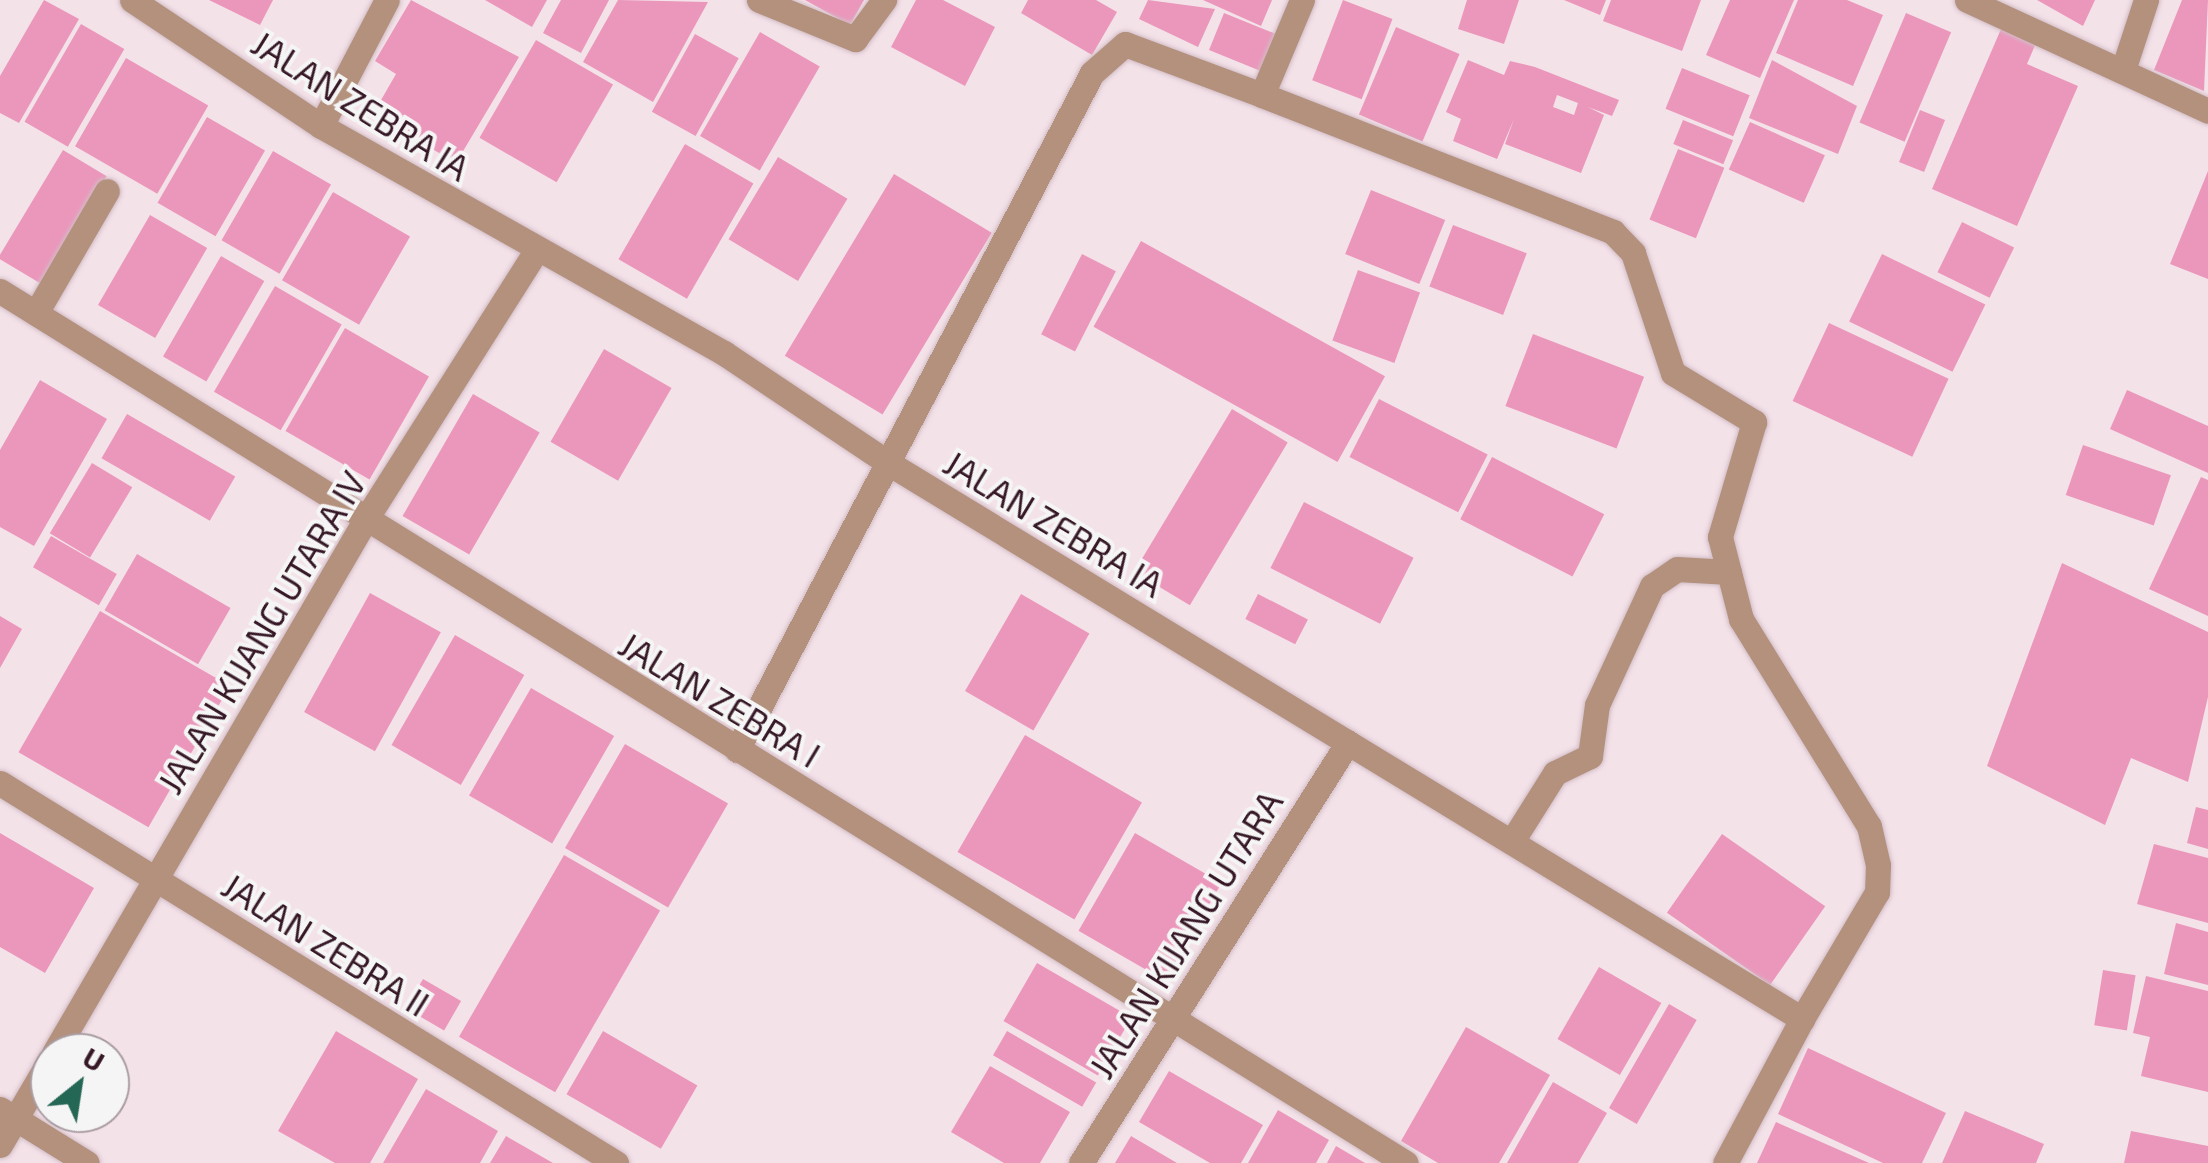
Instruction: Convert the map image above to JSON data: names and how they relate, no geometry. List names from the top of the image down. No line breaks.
{"streets":{"street":["JALAN ZEBRA IA","JALAN KIJANG UTARA IV","JALAN ZEBRA I","JALAN KIJANG UTARA","JALAN ZEBRA II"]},"crossings":[["JALAN ZEBRA IA","JALAN KIJANG UTARA IV"],["JALAN ZEBRA IA","JALAN KIJANG UTARA"],["JALAN KIJANG UTARA IV","JALAN ZEBRA I"],["JALAN KIJANG UTARA IV","JALAN ZEBRA II"],["JALAN ZEBRA I","JALAN KIJANG UTARA"]],"north":"top right"}
